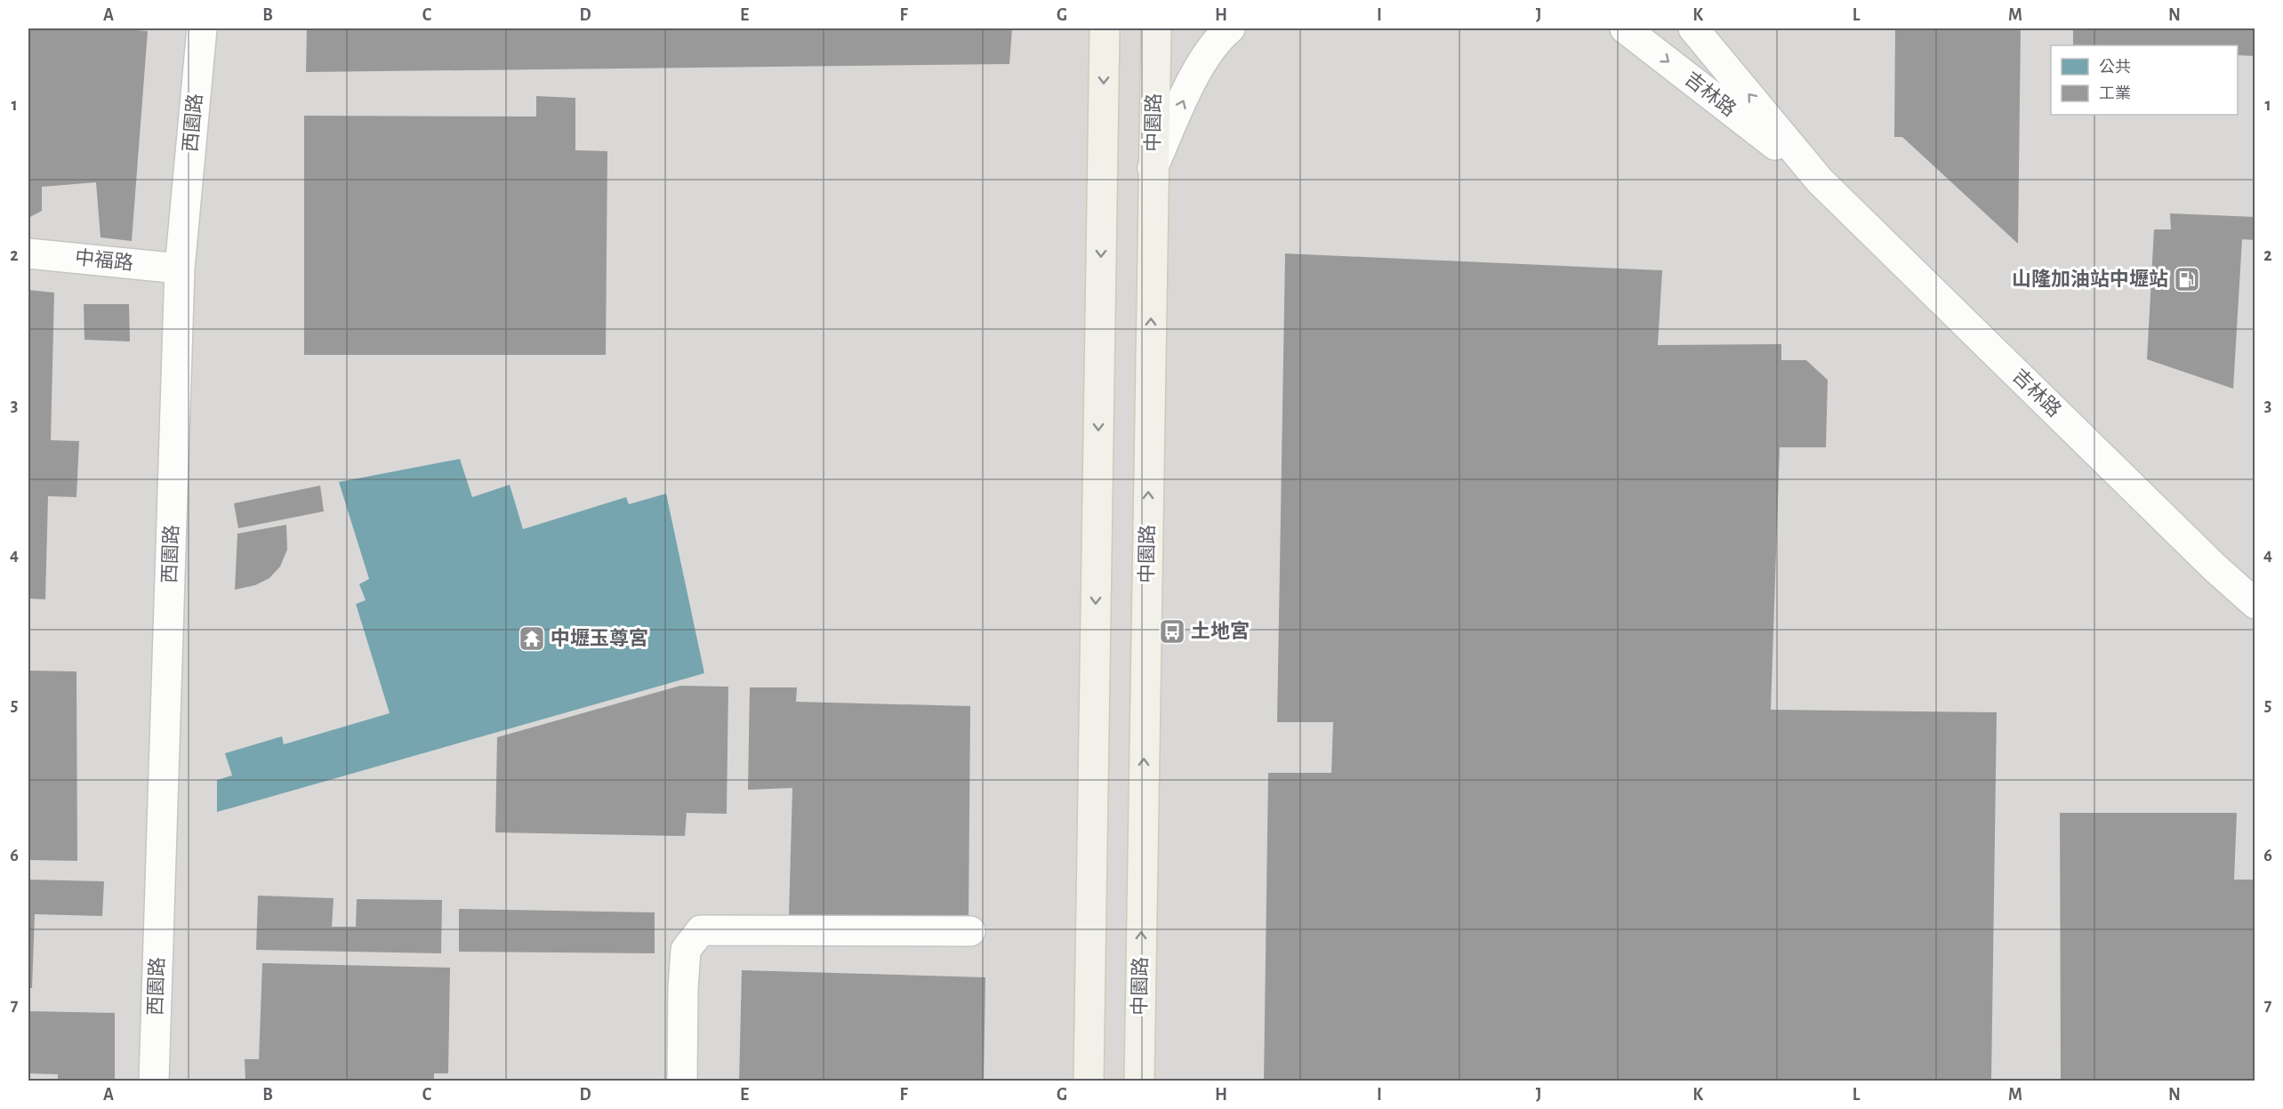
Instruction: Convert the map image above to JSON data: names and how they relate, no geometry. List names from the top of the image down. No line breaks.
{"streets":{"main road":["中園路"],"street":["吉林路","西園路","中福路"]},"crossings":[["西園路","中福路"]],"places":{"fuel station":["山隆加油站中壢站"],"bus stop":["土地宮"],"temple":["中壢玉尊宮"]},"legend":["公共","工業"],"grid":{"columns":["A","B","C","D","E","F","G","H","I","J","K","L","M","N"],"rows":["1","2","3","4","5","6","7"]}}
